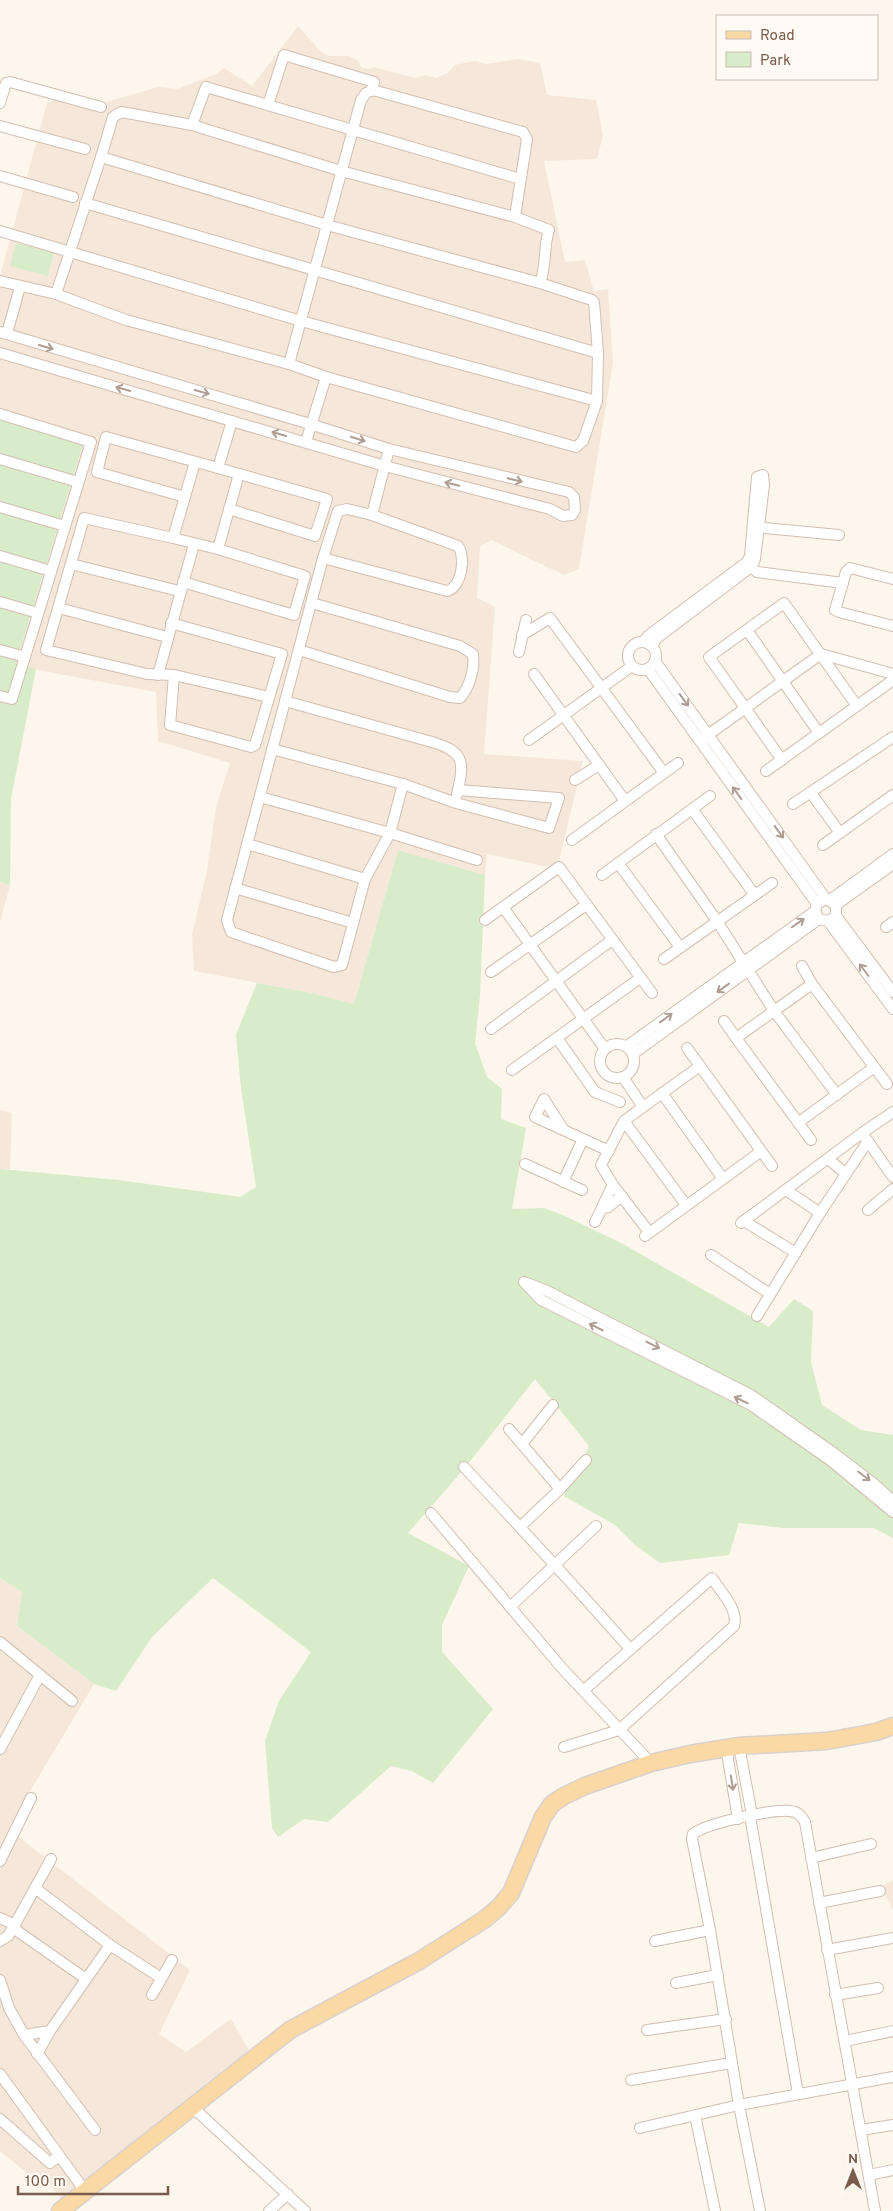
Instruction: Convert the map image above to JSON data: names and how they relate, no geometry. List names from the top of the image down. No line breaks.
{"legend":["Road","Park"],"scale_bar":"100 m","north":"top"}
